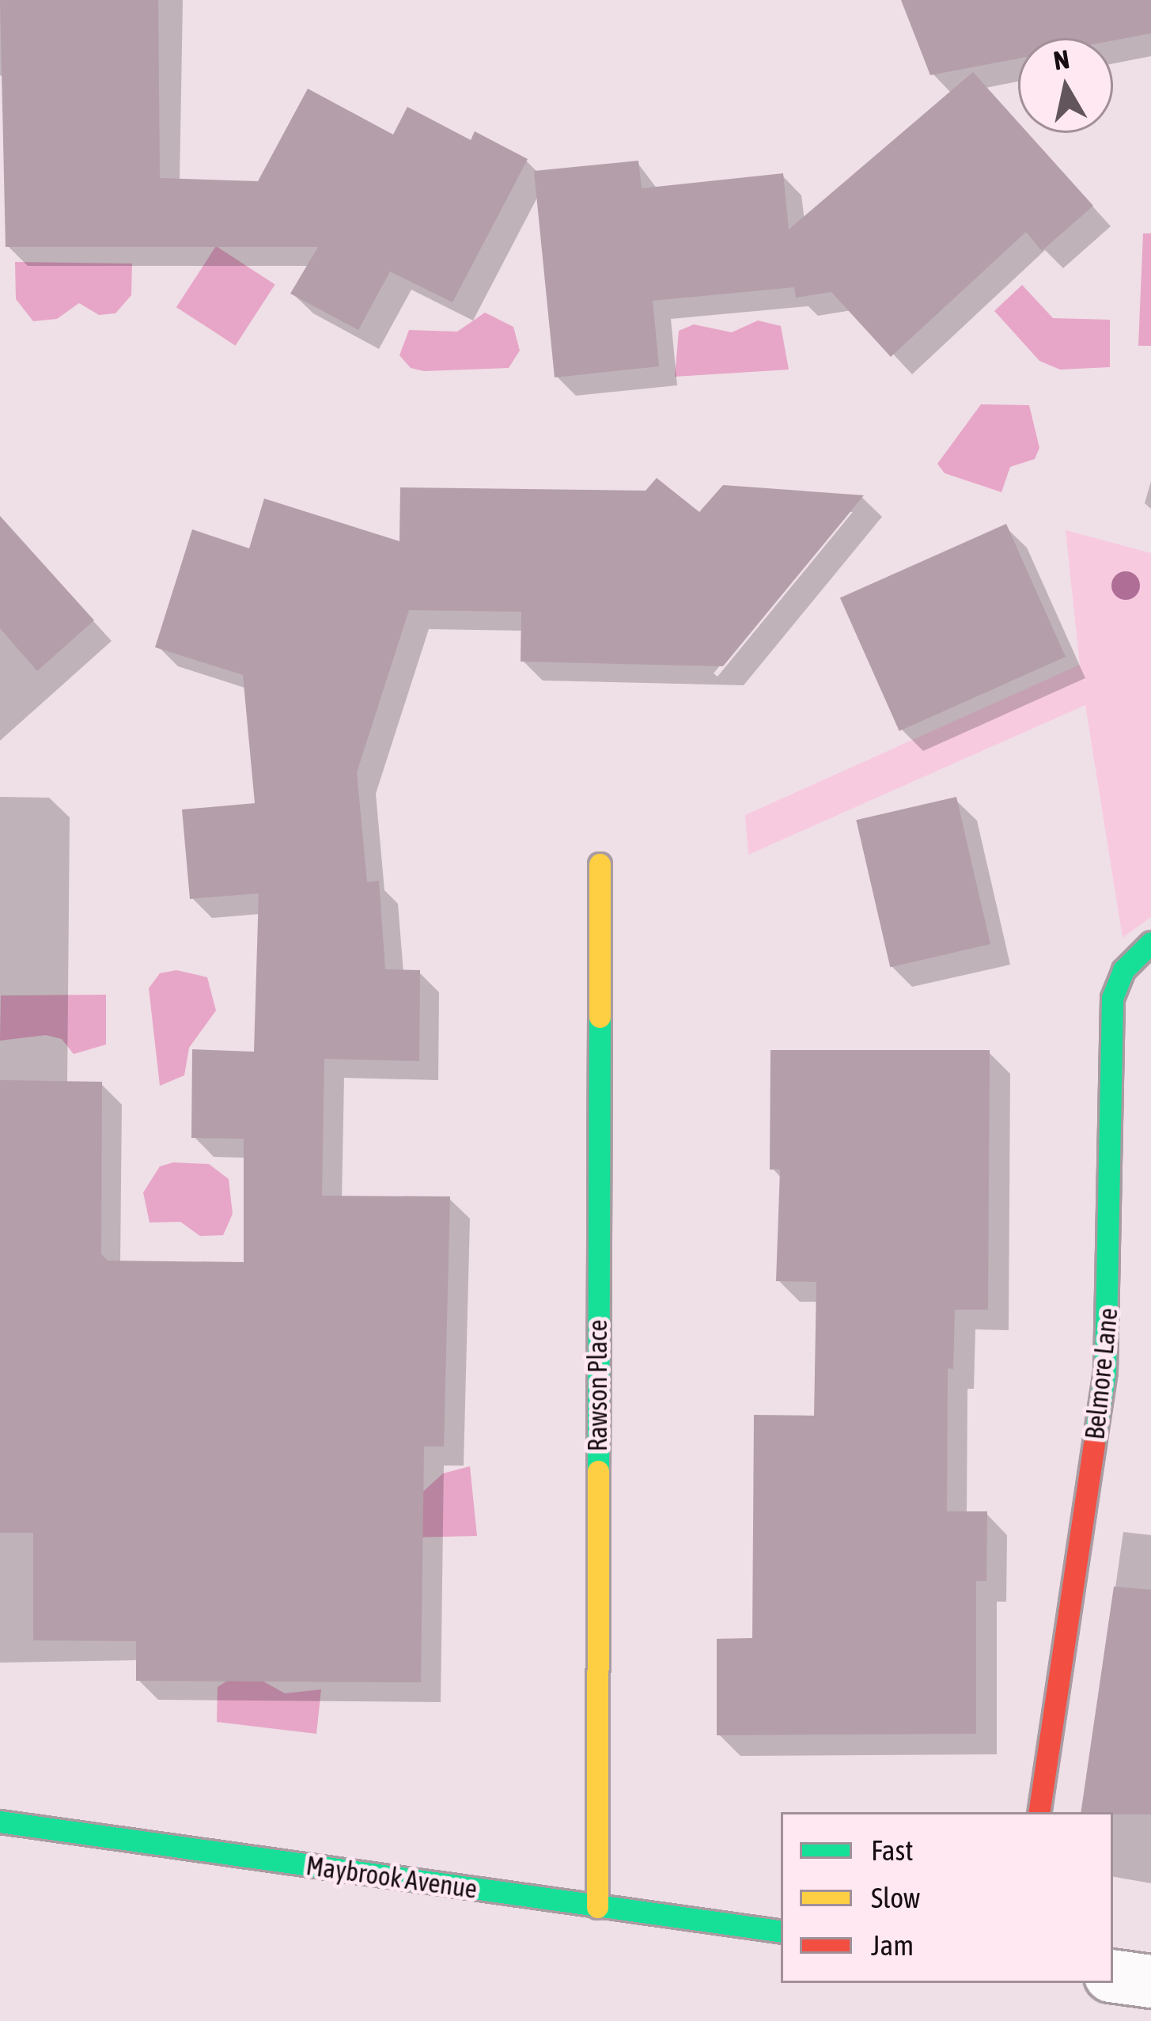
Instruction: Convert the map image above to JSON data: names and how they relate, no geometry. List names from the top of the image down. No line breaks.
{"streets":{"street":["Belmore Lane","Rawson Place","Maybrook Avenue"]},"crossings":[["Rawson Place","Maybrook Avenue"]],"legend":["Fast","Slow","Jam"],"north":"top"}
